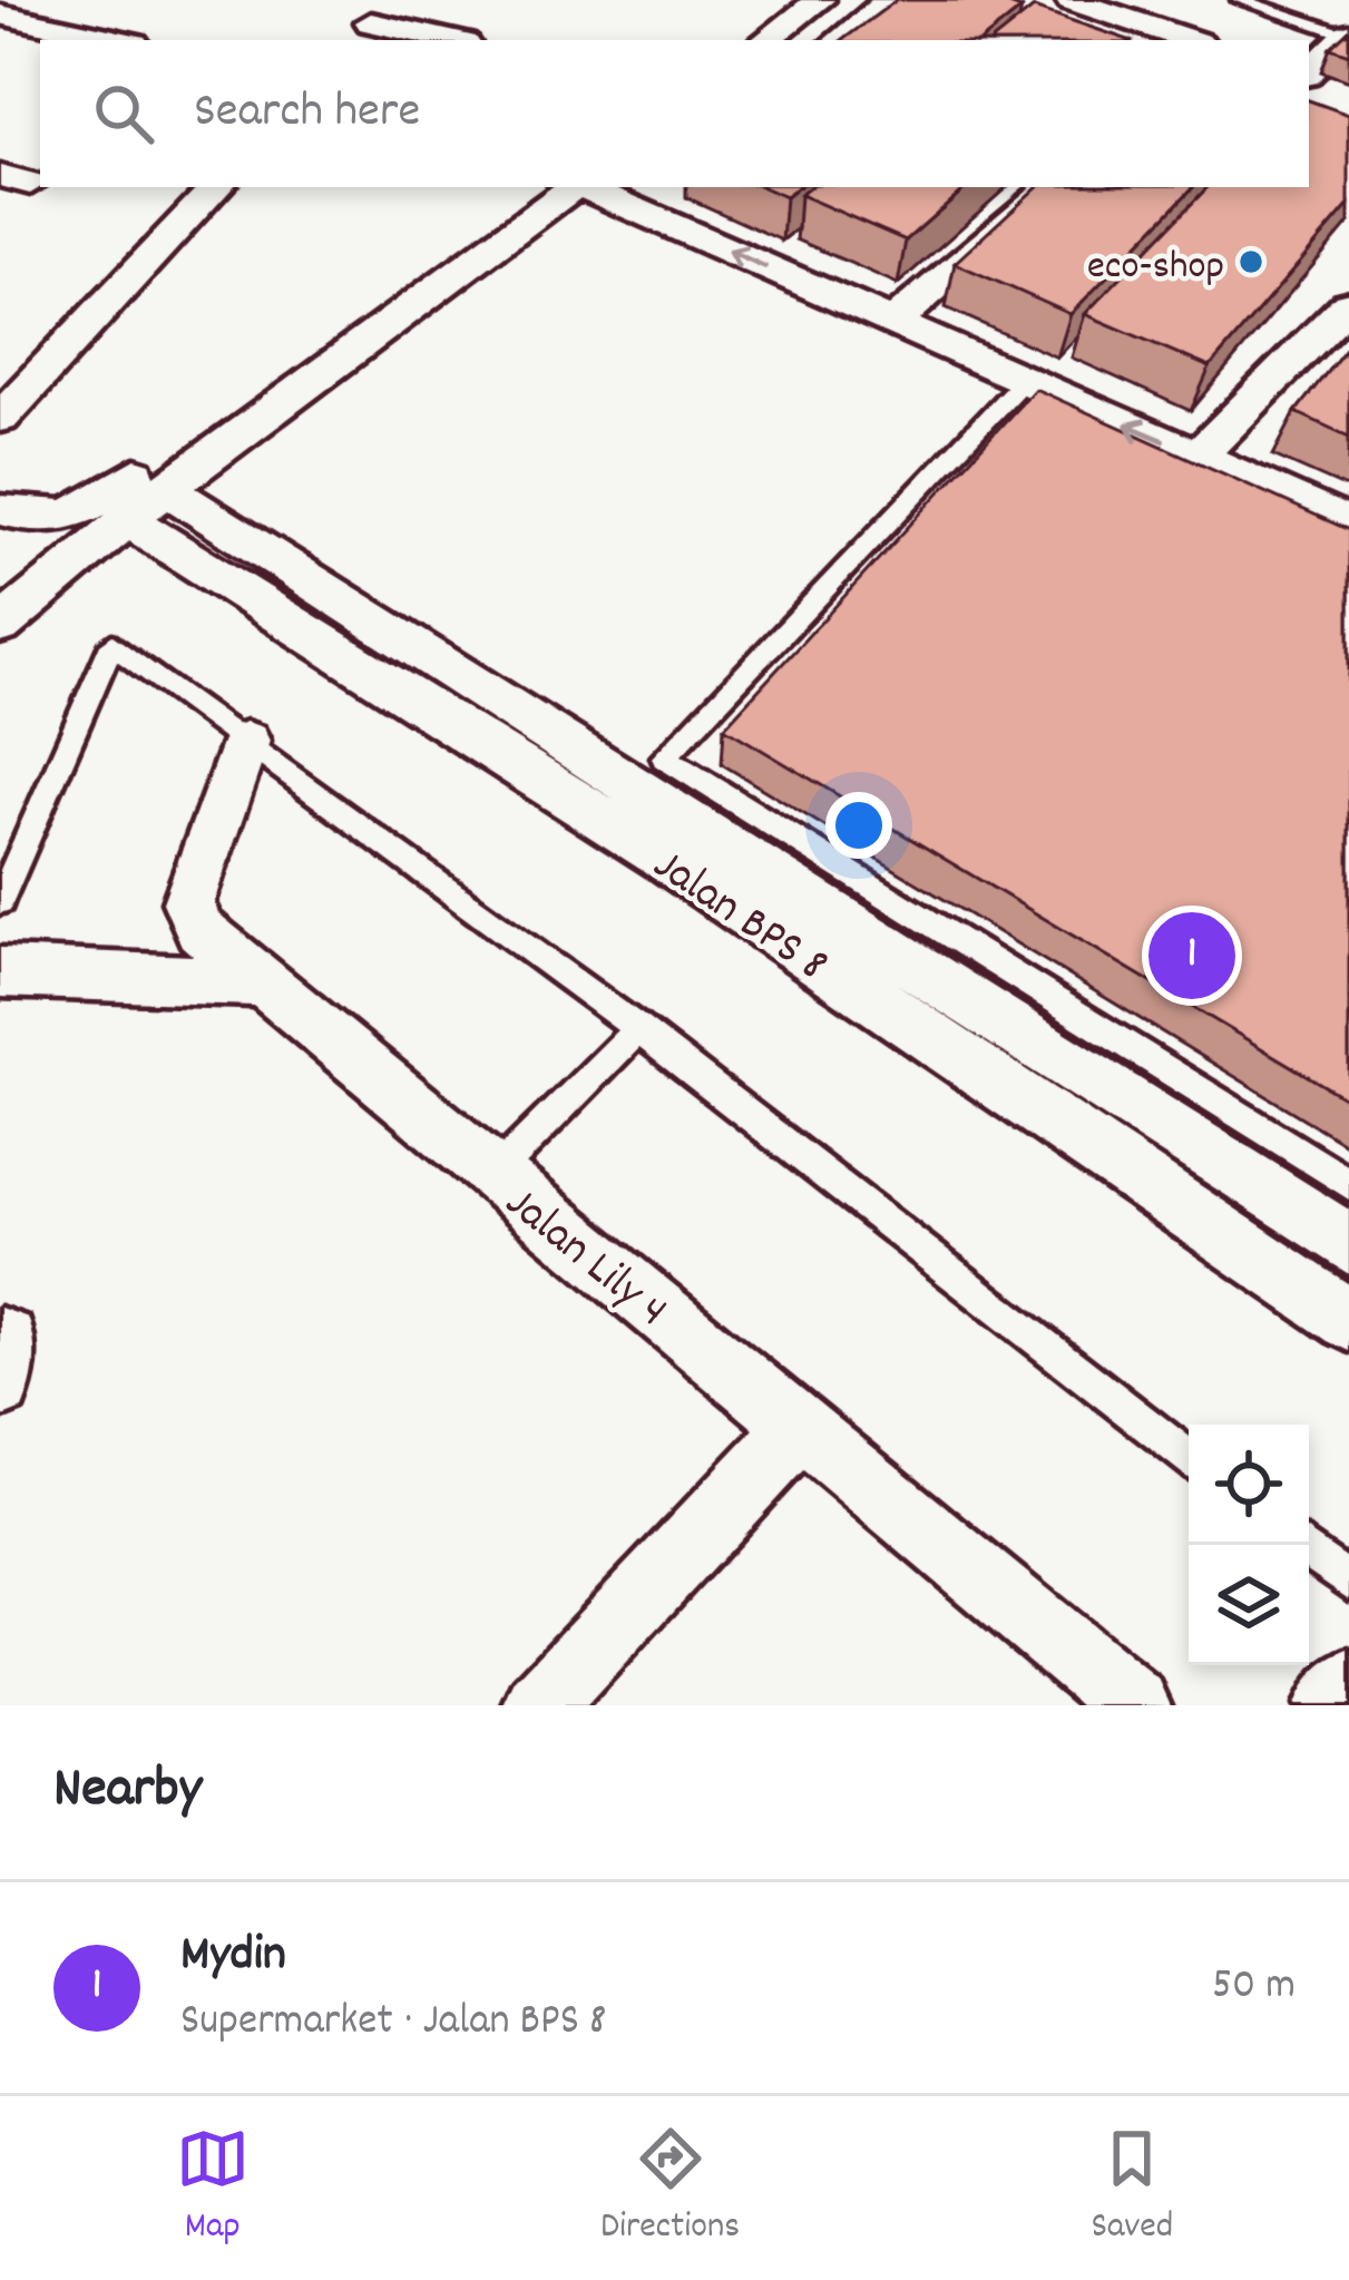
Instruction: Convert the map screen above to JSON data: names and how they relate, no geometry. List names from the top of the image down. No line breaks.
{"streets":{"street":["Jalan BPS 8","Jalan Lily 4"]},"places":["eco-shop"],"page":{"search":"Search here","pins":"1","heading":"Nearby","list":[{"mark":"1","name":"Mydin","note":"Supermarket · Jalan BPS 8","value":"50 m"}],"nav":["Map","Directions","Saved"]}}
